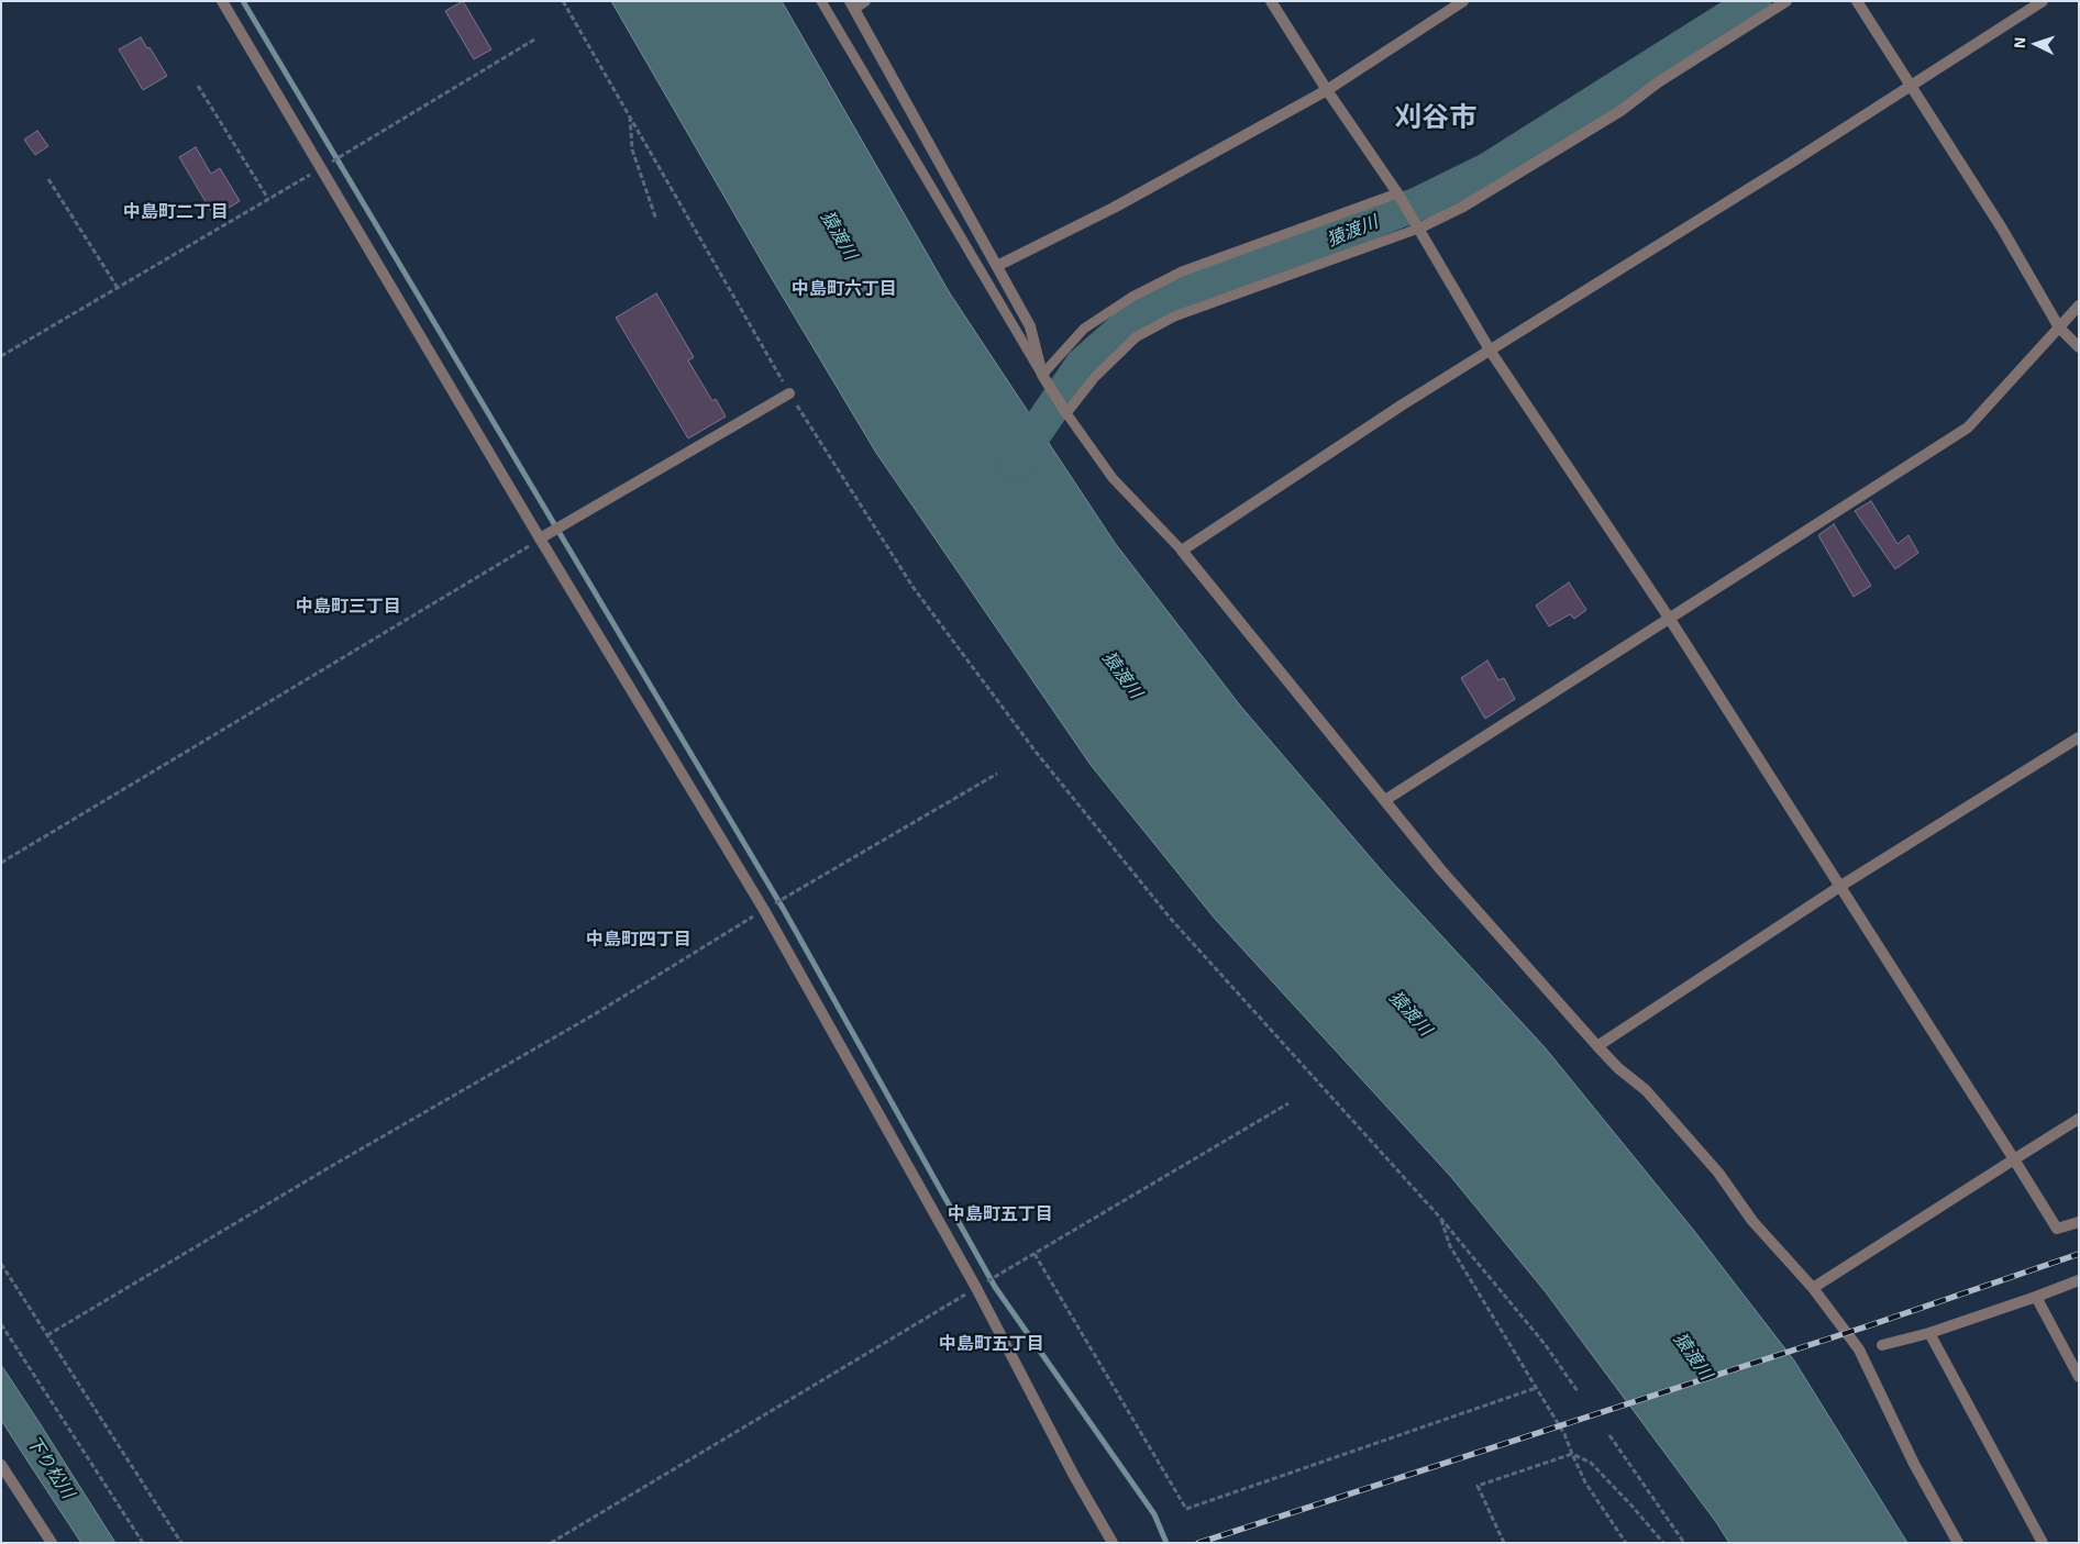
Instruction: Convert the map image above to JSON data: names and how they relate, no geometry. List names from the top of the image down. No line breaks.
{"districts":["刈谷市","中島町二丁目","中島町六丁目","中島町三丁目","中島町四丁目","中島町五丁目","中島町五丁目"],"water":["猿渡川","下り松川"],"north":"left"}
